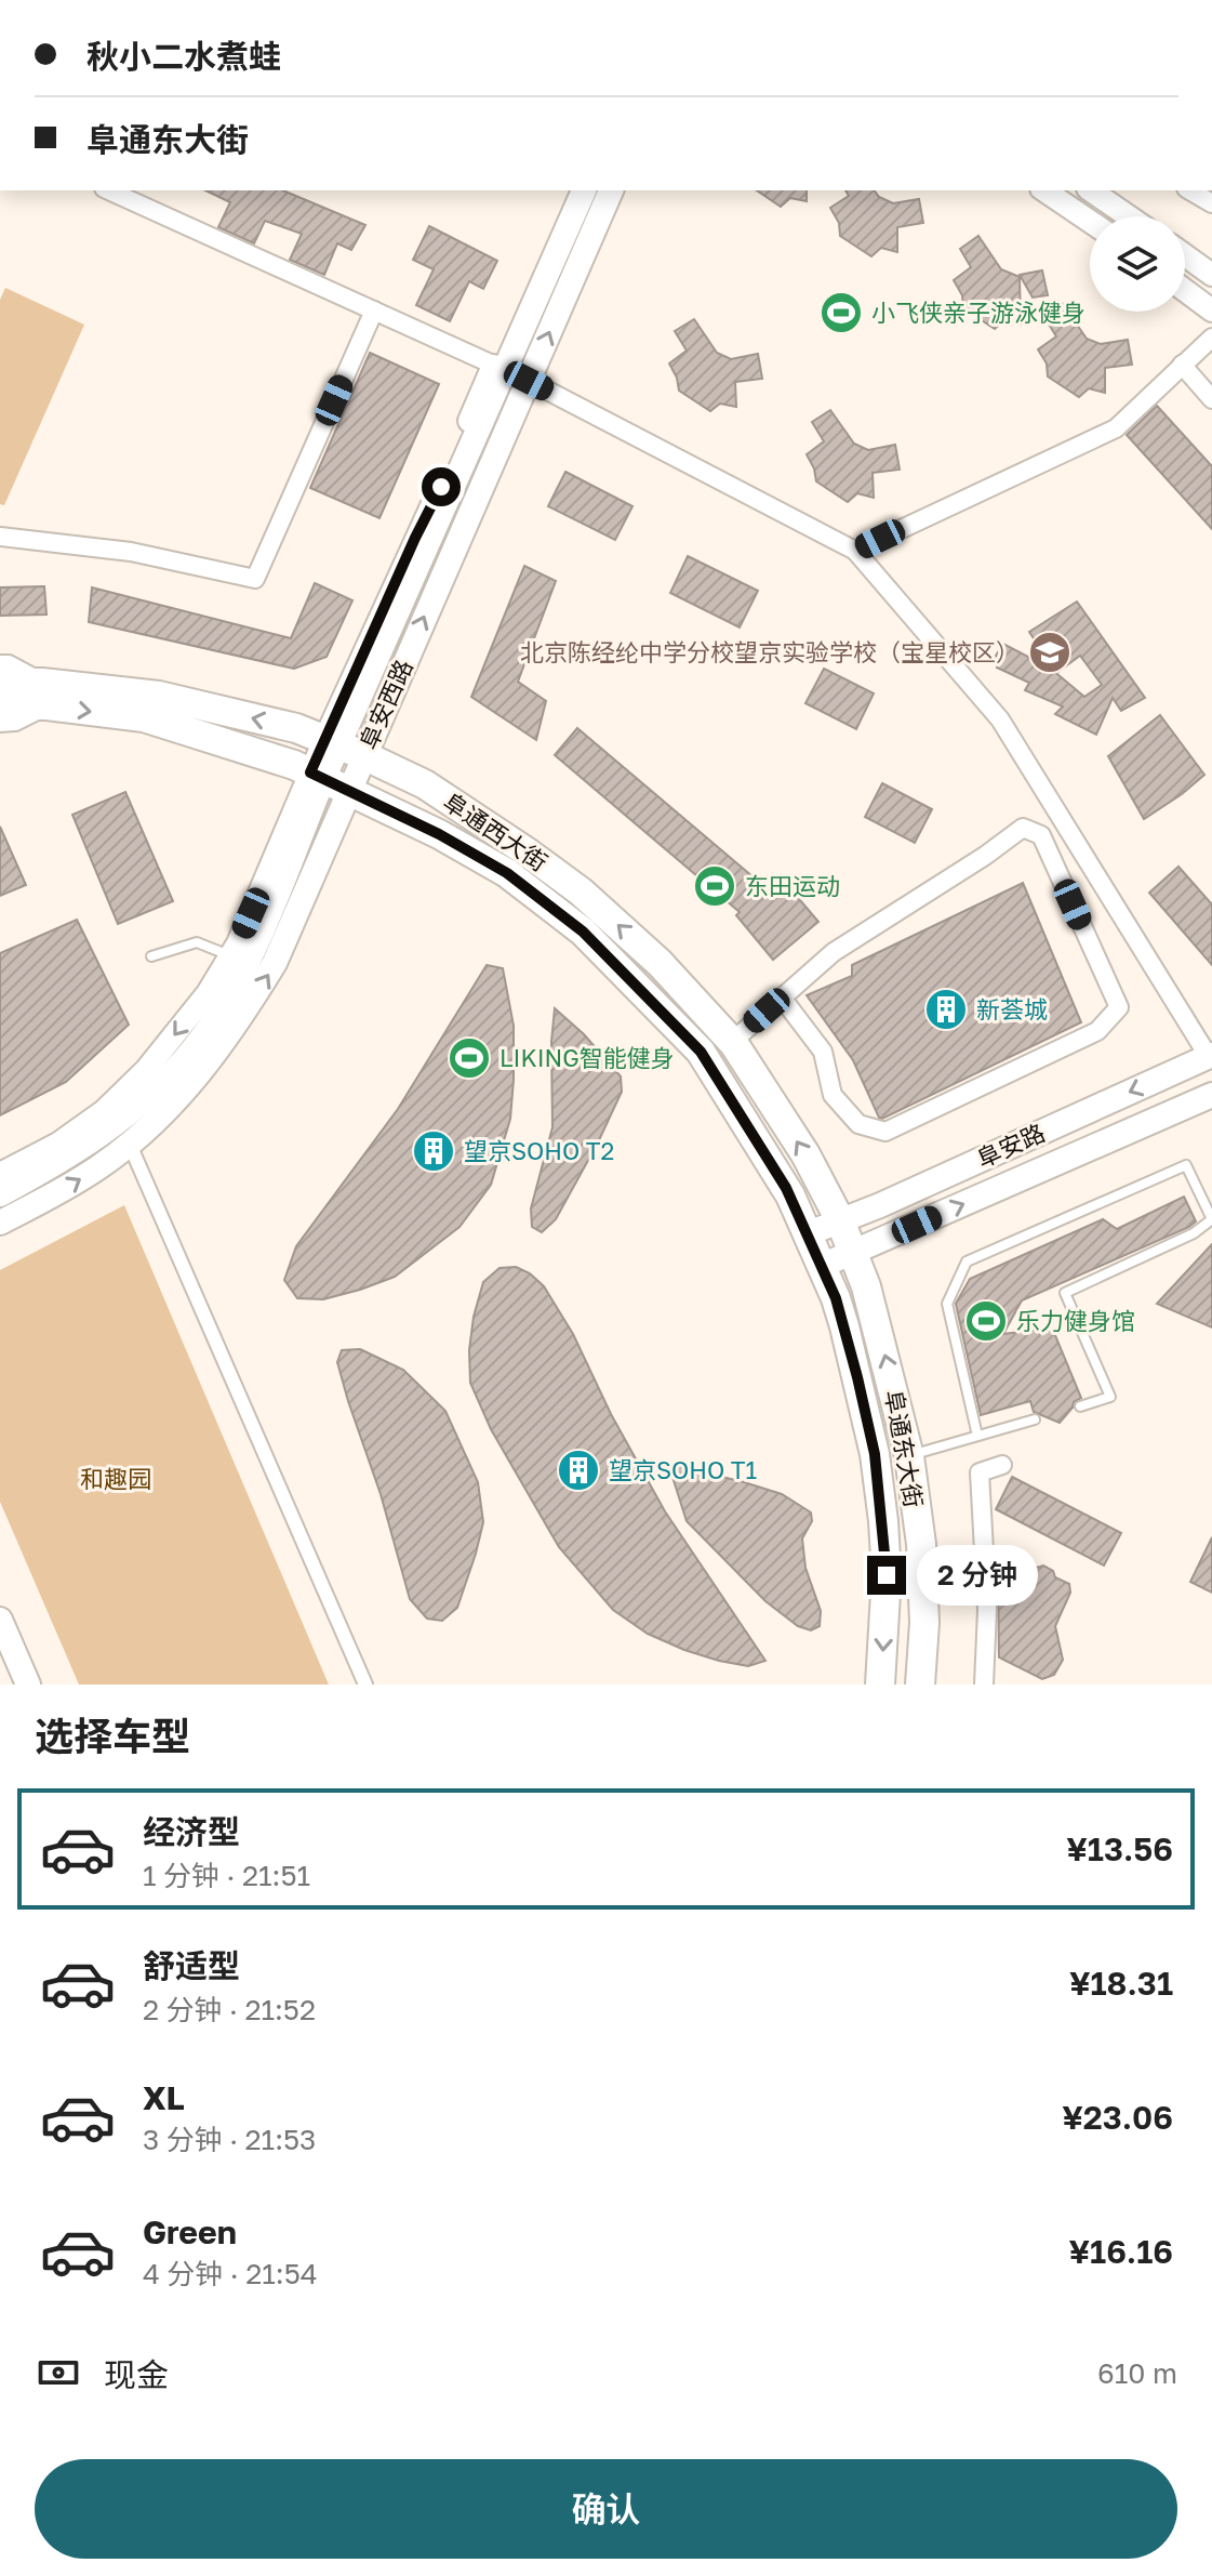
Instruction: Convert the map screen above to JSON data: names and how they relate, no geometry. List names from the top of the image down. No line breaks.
{"streets":{"main road":["阜安西路","阜通西大街","阜安路","阜通东大街"]},"crossings":[["阜安西路","阜通西大街"],["阜通西大街","阜安路"],["阜通西大街","阜通东大街"],["阜安路","阜通东大街"]],"parks":["和趣园"],"places":{"sports":["小飞侠亲子游泳健身","东田运动","LIKING智能健身","乐力健身馆"],"school or university":["北京陈经纶中学分校望京实验学校（宝星校区）"],"building":["新荟城","望京SOHO T2","望京SOHO T1"]},"page":{"banner":["秋小二水煮蛙","阜通东大街"],"bubble":"2 分钟","heading":"选择车型","list":[{"name":"经济型","note":"1 分钟 · 21:51","value":"¥13.56"},{"name":"舒适型","note":"2 分钟 · 21:52","value":"¥18.31"},{"name":"XL","note":"3 分钟 · 21:53","value":"¥23.06"},{"name":"Green","note":"4 分钟 · 21:54","value":"¥16.16"}],"pay":["现金","610 m"],"buttons":"确认"}}
